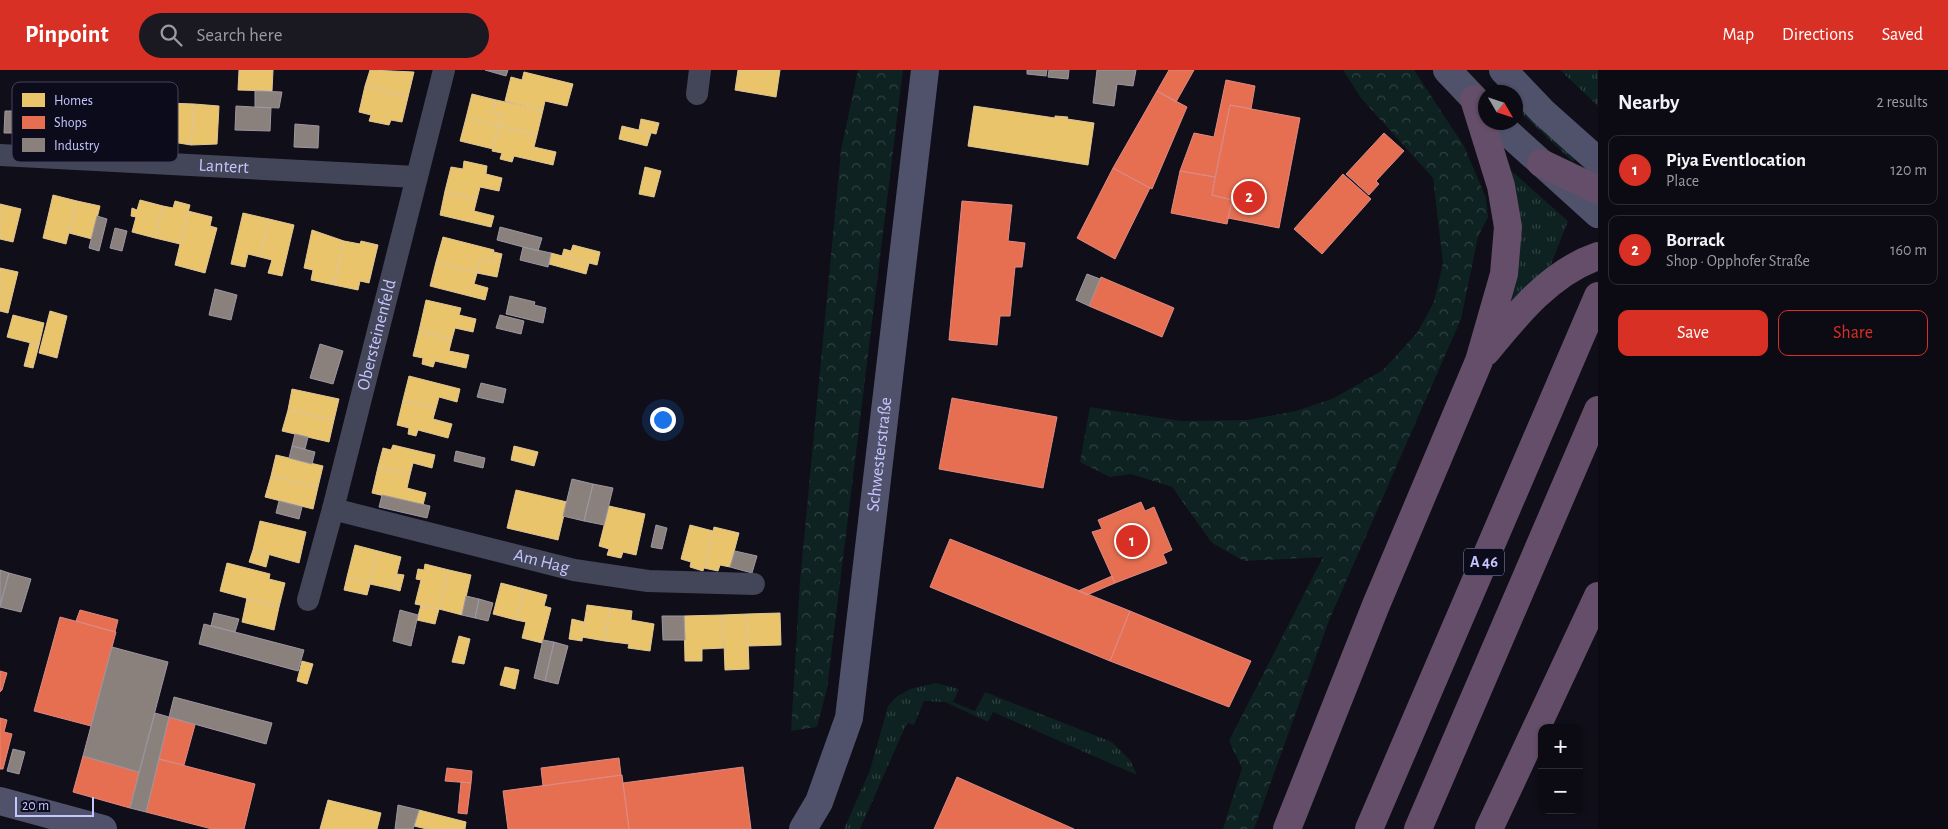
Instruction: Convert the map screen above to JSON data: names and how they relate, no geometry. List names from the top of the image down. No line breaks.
{"streets":{"highway":["A 46"],"street":["Lantert","Obersteinenfeld","Schwesterstraße","Am Hag"]},"crossings":[["Lantert","Obersteinenfeld"],["Obersteinenfeld","Am Hag"]],"legend":["Homes","Shops","Industry"],"scale_bar":"20 m","north":"bottom right","page":{"header":"Pinpoint","search":"Search here","nav":["Map","Directions","Saved"],"heading":["Nearby","2 results"],"list":[{"mark":"1","name":"Piya Eventlocation","note":"Place","value":"120 m"},{"mark":"2","name":"Borrack","note":"Shop · Opphofer Straße","value":"160 m"}],"pins":["2","1"],"buttons":["Save","Share"],"map_buttons":["+","−"],"scale":"20 m"}}
